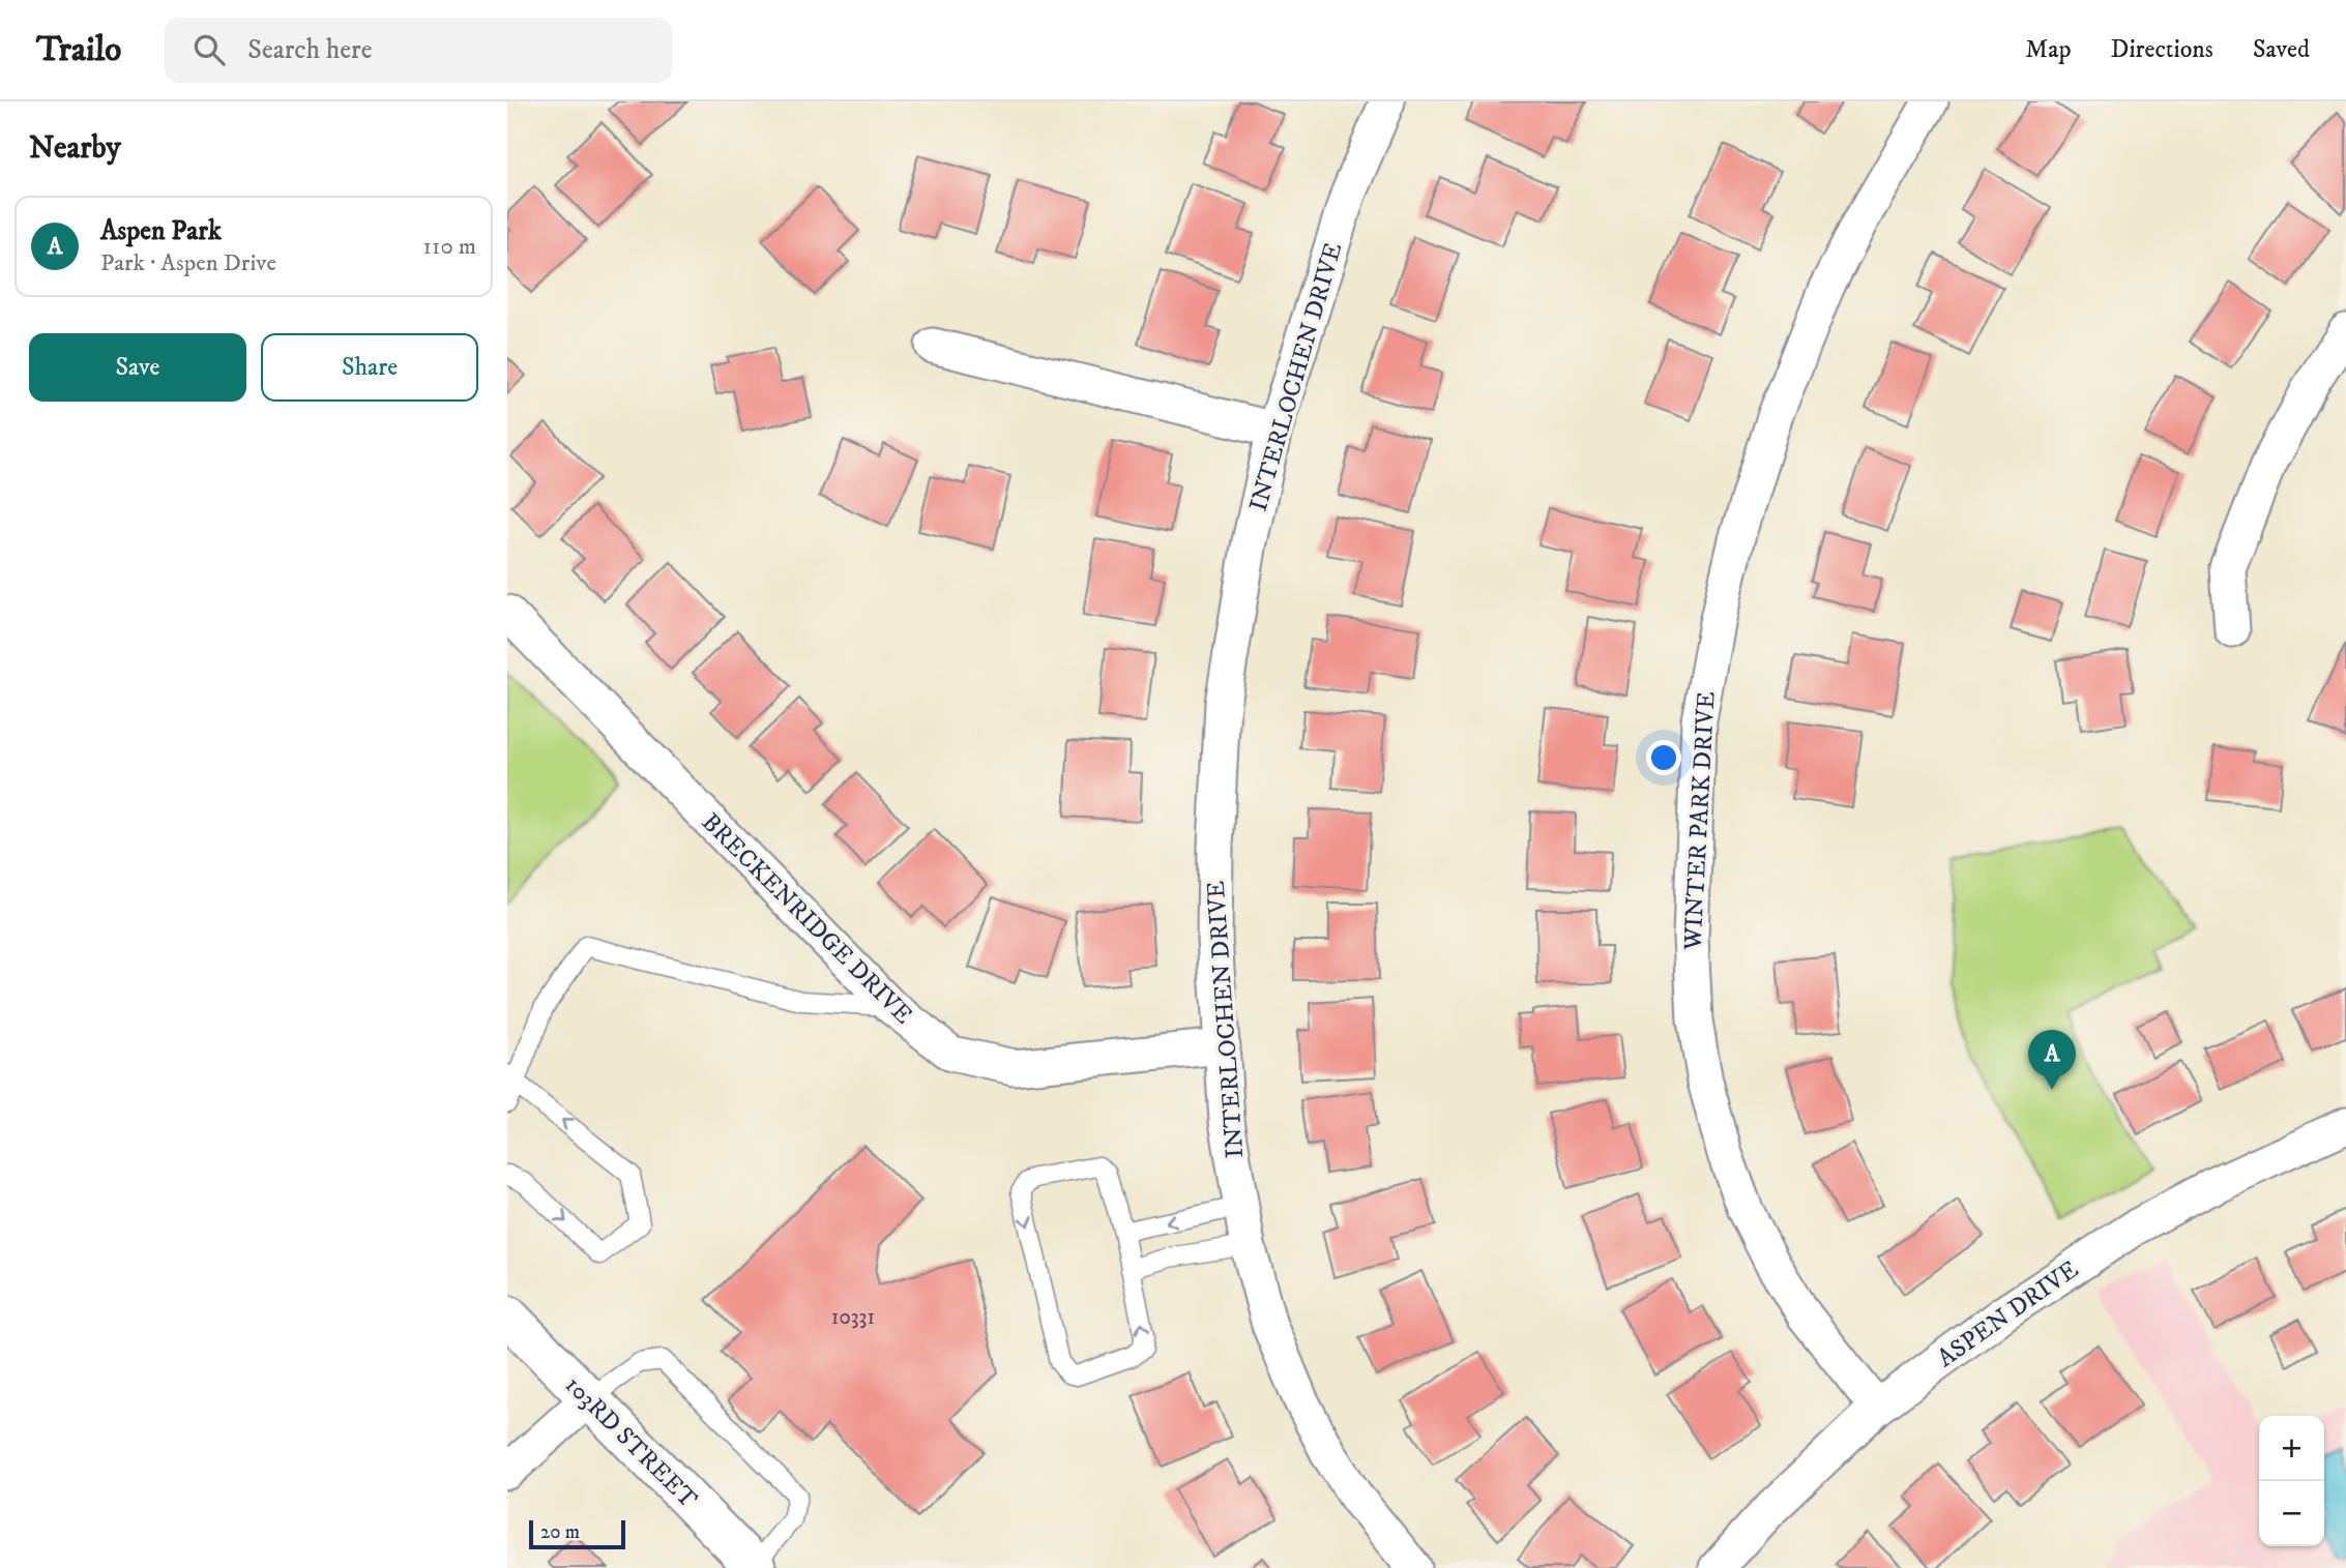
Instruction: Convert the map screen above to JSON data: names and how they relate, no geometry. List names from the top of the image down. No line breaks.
{"streets":{"street":["INTERLOCHEN DRIVE","WINTER PARK DRIVE","BRECKENRIDGE DRIVE","ASPEN DRIVE","103RD STREET"]},"crossings":[["INTERLOCHEN DRIVE","BRECKENRIDGE DRIVE"],["WINTER PARK DRIVE","ASPEN DRIVE"]],"house_numbers":["10331"],"scale_bar":"20 m","page":{"header":"Trailo","search":"Search here","nav":["Map","Directions","Saved"],"heading":"Nearby","list":[{"mark":"A","name":"Aspen Park","note":"Park · Aspen Drive","value":"110 m"}],"buttons":["Save","Share"],"pins":"A","map_buttons":["+","−"],"scale":"20 m"}}
